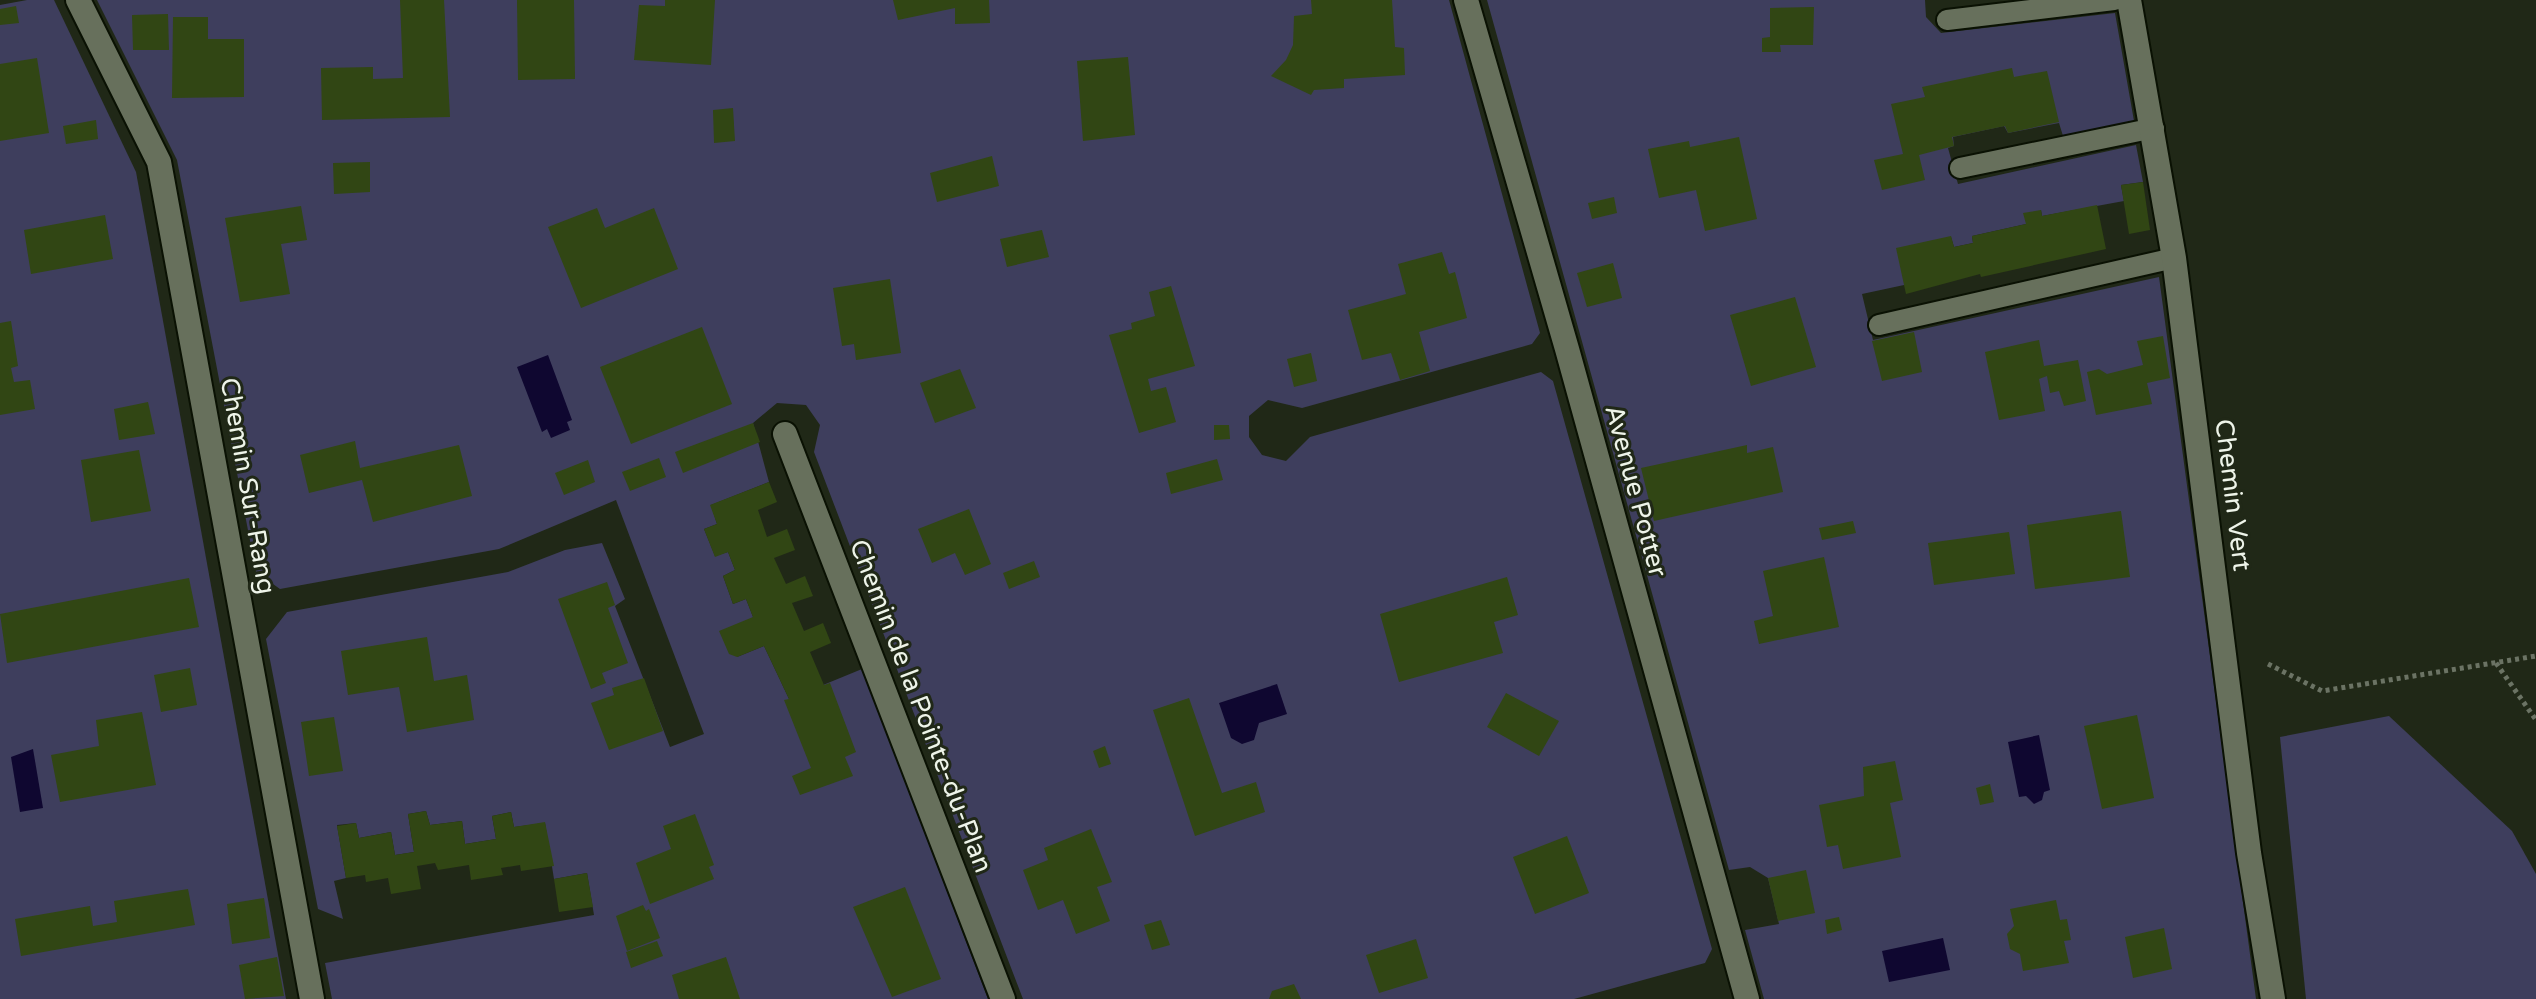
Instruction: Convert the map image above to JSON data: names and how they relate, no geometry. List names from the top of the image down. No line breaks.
{"streets":{"street":["Chemin Sur-Rang","Avenue Potter","Chemin Vert","Chemin de la Pointe-du-Plan"]}}
